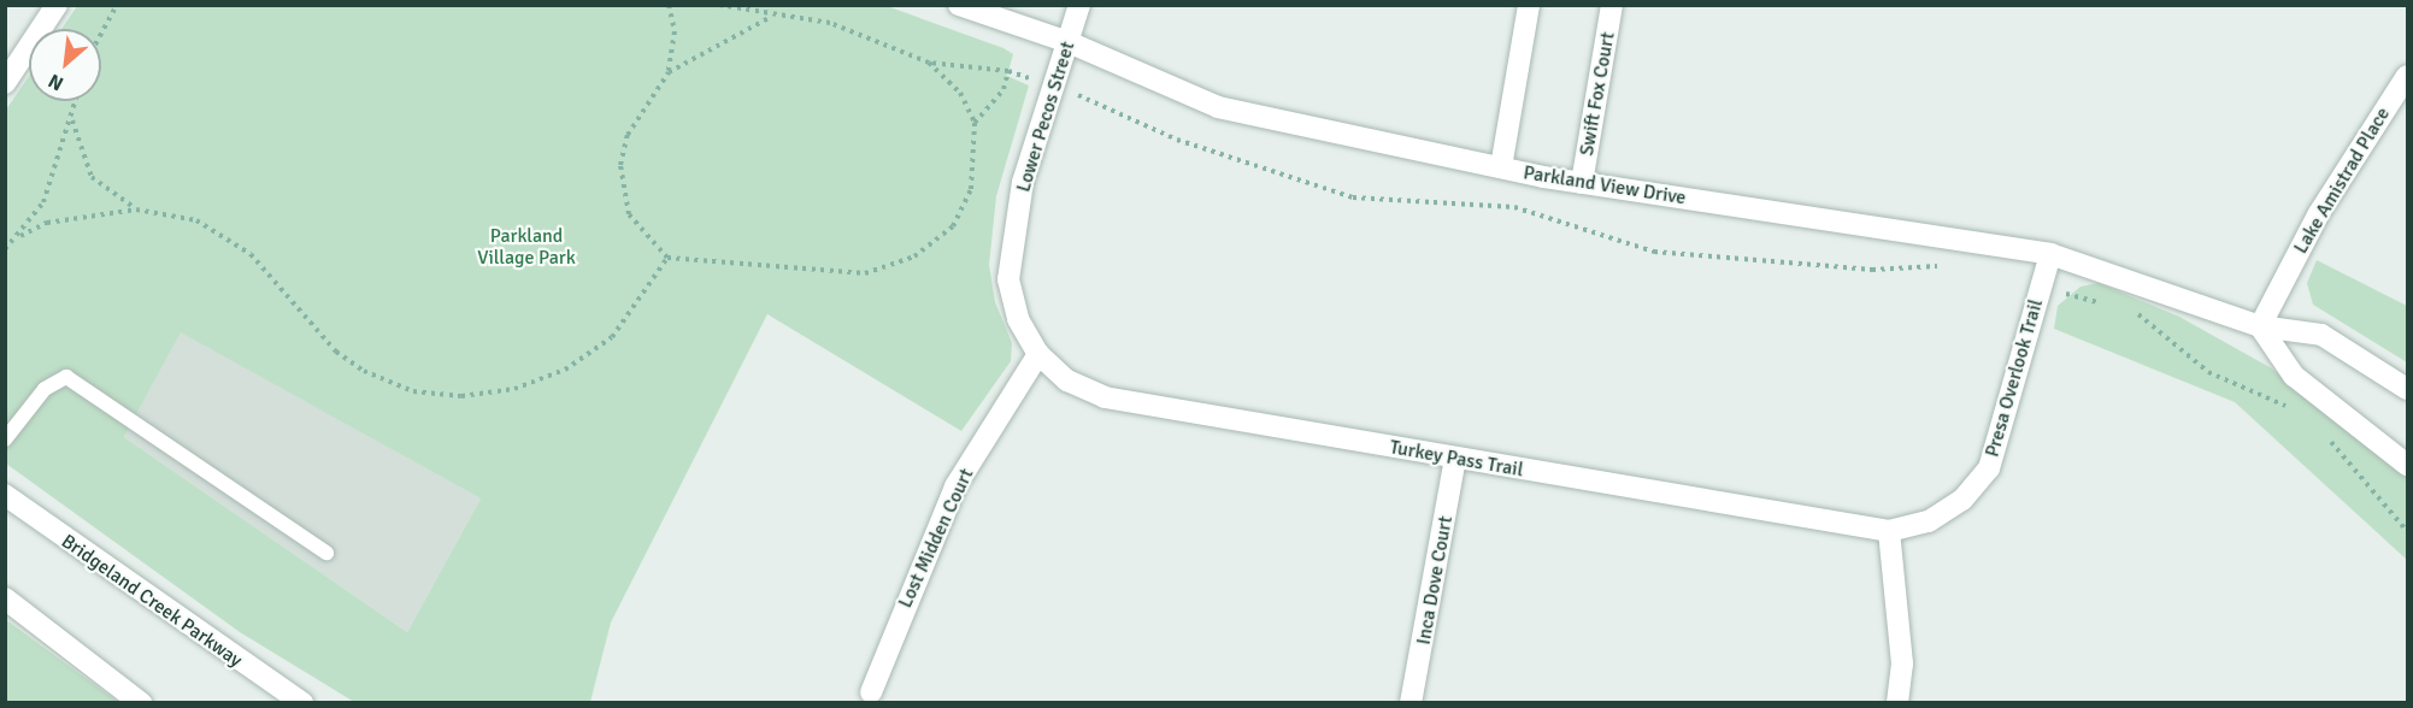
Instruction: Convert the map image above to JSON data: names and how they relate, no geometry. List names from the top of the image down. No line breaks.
{"streets":{"street":["Swift Fox Court","Lower Pecos Street","Lake Amistrad Place","Parkland View Drive","Presa Overlook Trail","Turkey Pass Trail","Lost Midden Court","Inca Dove Court","Bridgeland Creek Parkway"]},"crossings":[["Swift Fox Court","Parkland View Drive"],["Lower Pecos Street","Parkland View Drive"],["Lower Pecos Street","Turkey Pass Trail"],["Lower Pecos Street","Lost Midden Court"],["Lake Amistrad Place","Parkland View Drive"],["Parkland View Drive","Presa Overlook Trail"],["Presa Overlook Trail","Turkey Pass Trail"],["Turkey Pass Trail","Lost Midden Court"],["Turkey Pass Trail","Inca Dove Court"]],"parks":["Parkland Village Park"],"north":"bottom left"}
